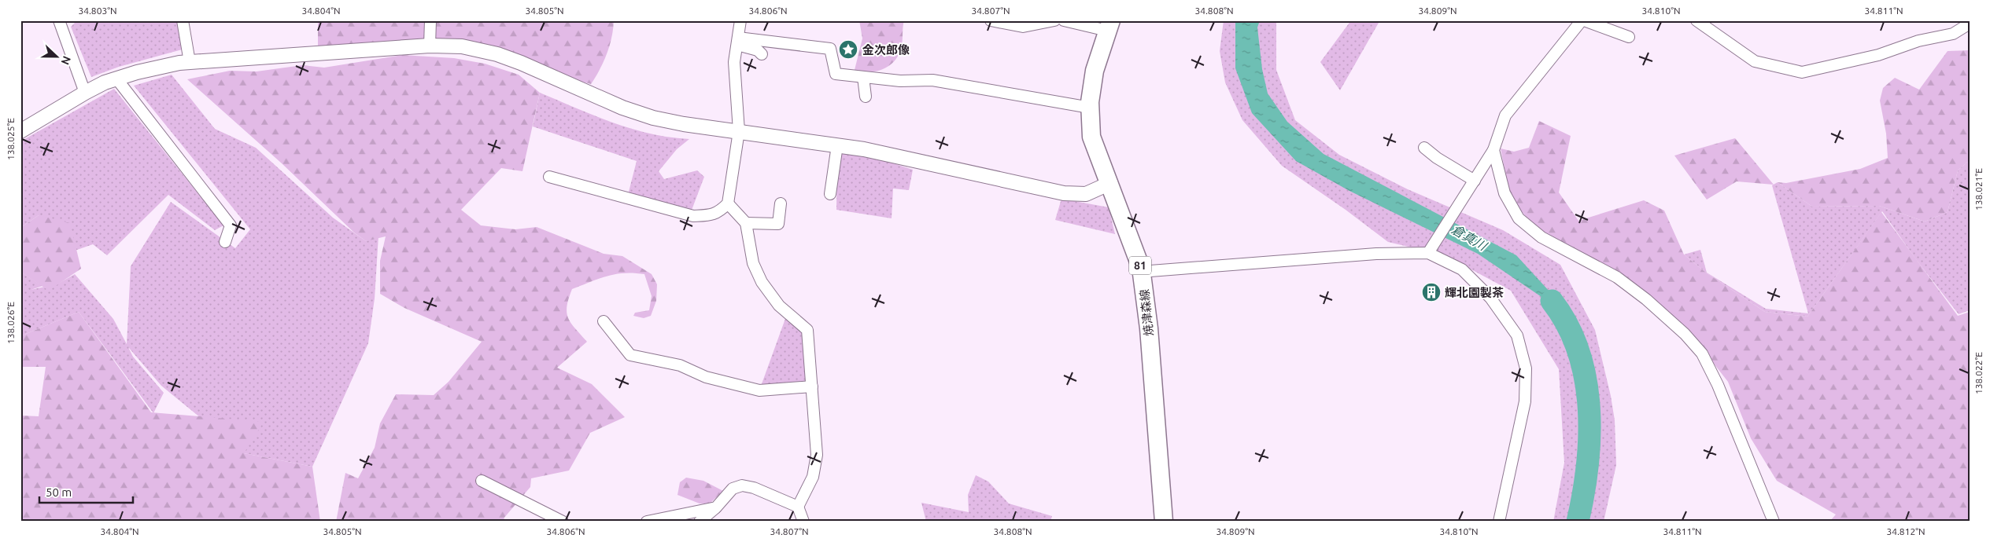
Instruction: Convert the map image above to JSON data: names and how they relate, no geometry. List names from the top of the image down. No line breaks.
{"streets":{"main road":["81","焼津森線"]},"water":["倉真川"],"places":{"place":["金次郎像"],"building":["輝北園製茶"]},"scale_bar":"50 m","north":"right","coordinates":["34.803°N","34.804°N","34.805°N","34.806°N","34.807°N","34.808°N","34.809°N","34.810°N","34.811°N","138.025°E","138.021°E","138.026°E","138.022°E","34.812°N"]}
